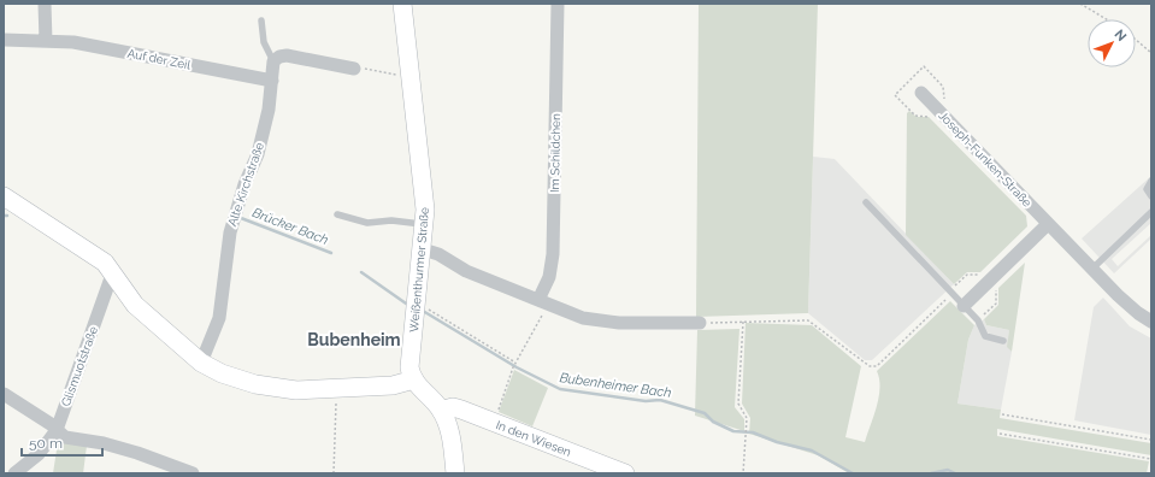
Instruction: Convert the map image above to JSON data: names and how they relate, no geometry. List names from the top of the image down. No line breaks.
{"streets":{"street":["Auf der Zeil","Im Schildchen","Joseph-Funken-Straße","Alte Kirchstraße","Weißenthurmer Straße","Glismuotstraße","In den Wiesen"]},"crossings":[["Auf der Zeil","Alte Kirchstraße"]],"districts":["Bubenheim"],"water":["Brücker Bach","Bubenheimer Bach"],"scale_bar":"50 m","north":"top right"}
